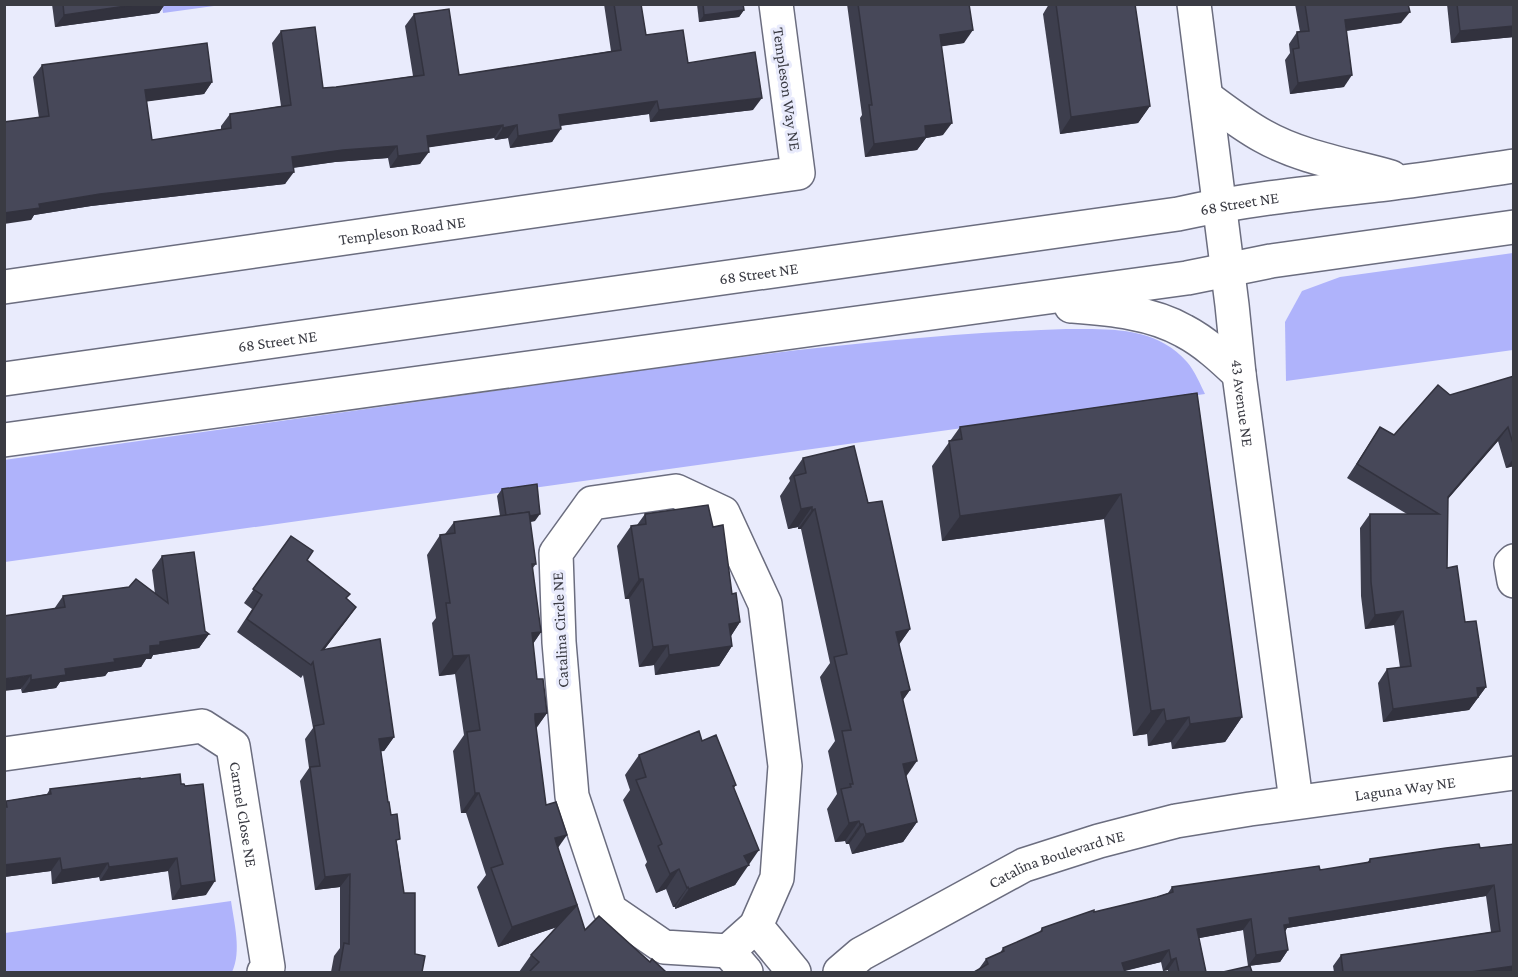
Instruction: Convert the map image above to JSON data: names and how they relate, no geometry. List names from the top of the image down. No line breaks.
{"streets":{"street":["Templeson Way NE","68 Street NE","Templeson Road NE","43 Avenue NE","Catalina Circle NE","Laguna Way NE","Carmel Close NE","Catalina Boulevard NE"]},"crossings":[["Templeson Way NE","Templeson Road NE"],["68 Street NE","43 Avenue NE"],["43 Avenue NE","Laguna Way NE"],["43 Avenue NE","Catalina Boulevard NE"],["Laguna Way NE","Catalina Boulevard NE"]]}
